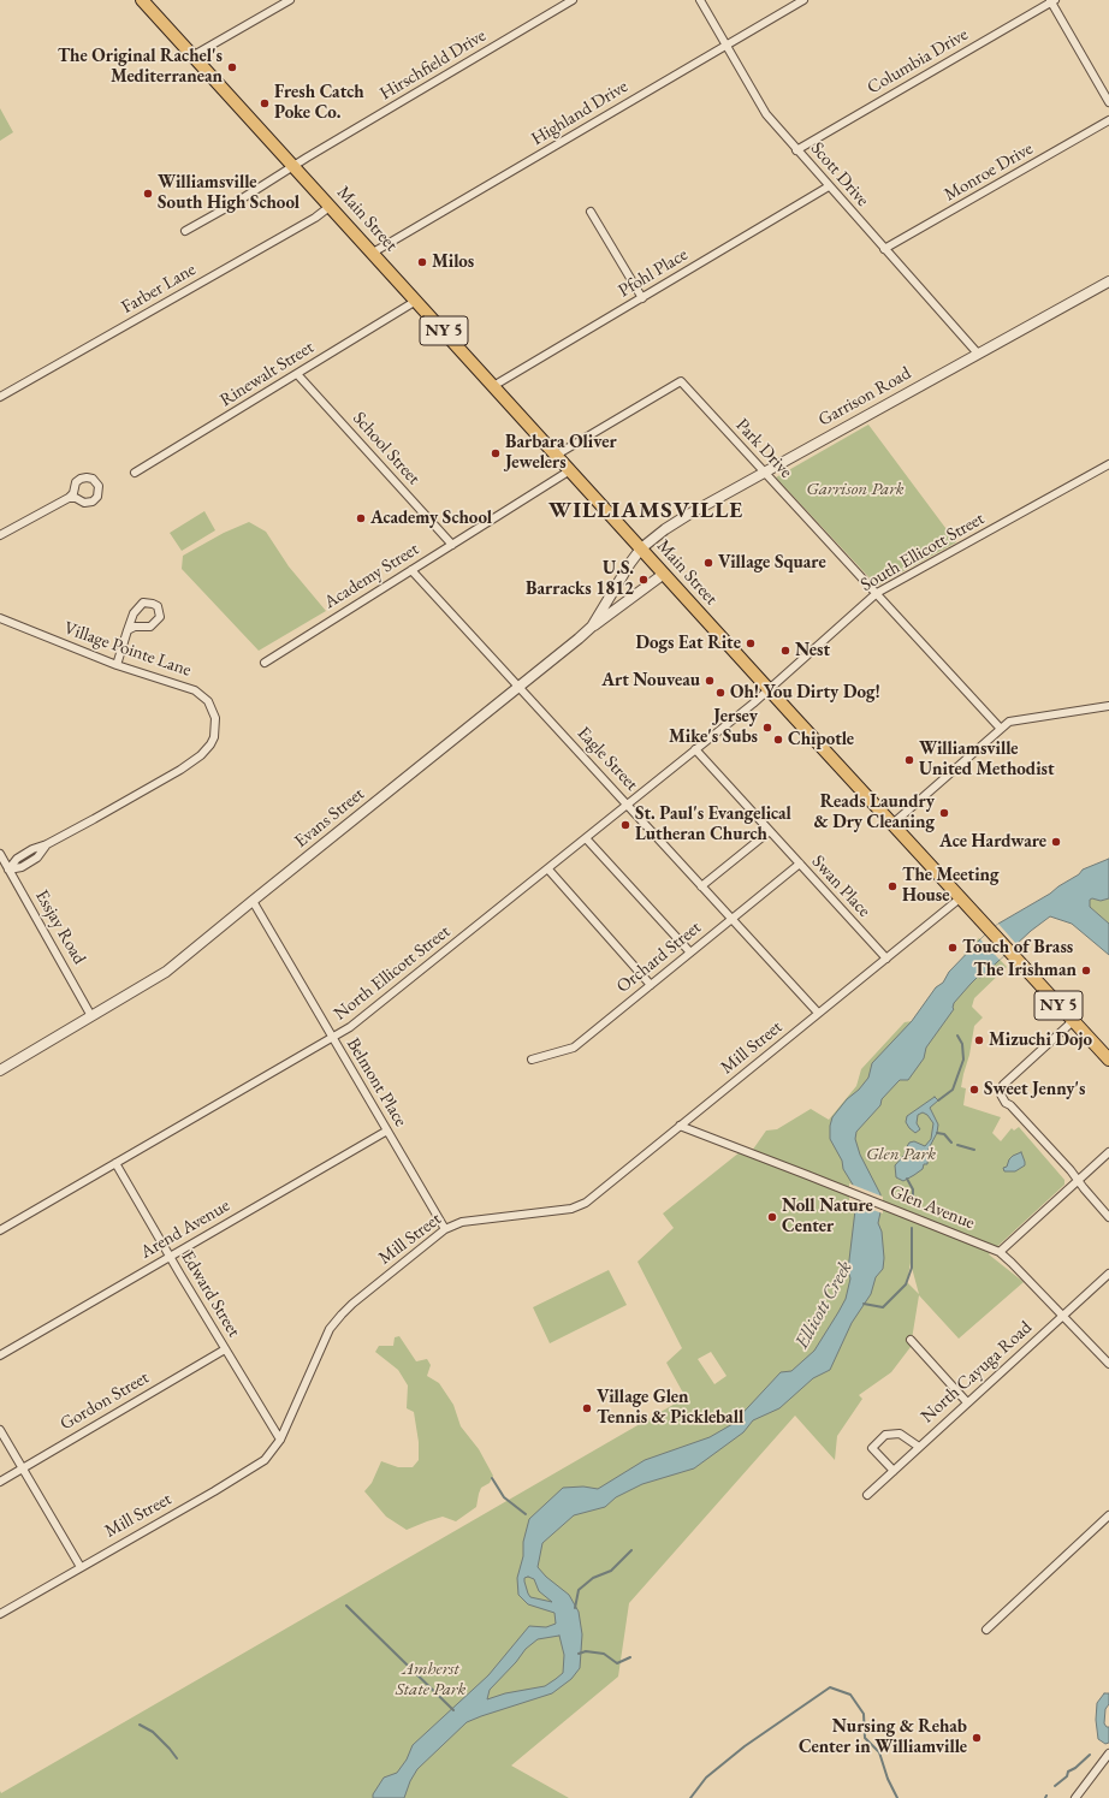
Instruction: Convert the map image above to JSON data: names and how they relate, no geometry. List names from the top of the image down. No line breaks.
{"streets":{"main road":["Main Street","NY 5"],"street":["Columbia Drive","Hirschfield Drive","Highland Drive","Monroe Drive","Scott Drive","Pfohl Place","Farber Lane","Rinewalt Street","Garrison Road","School Street","Park Drive","South Ellicott Street","Academy Street","Village Pointe Lane","Eagle Street","Evans Street","Swan Place","Essjay Road","Orchard Street","North Ellicott Street","Mill Street","Belmont Place","Glen Avenue","Arend Avenue","Edward Street","North Cayuga Road","Gordon Street"]},"crossings":[["Columbia Drive","Scott Drive"],["Hirschfield Drive","Main Street"],["Highland Drive","Scott Drive"],["Highland Drive","Main Street"],["Monroe Drive","Scott Drive"],["Scott Drive","Pfohl Place"],["Scott Drive","Garrison Road"],["Main Street","Pfohl Place"],["Main Street","Farber Lane"],["Main Street","Rinewalt Street"],["Main Street","Garrison Road"],["Main Street","Park Drive"],["Main Street","South Ellicott Street"],["Main Street","Academy Street"],["Main Street","Evans Street"],["Main Street","North Ellicott Street"],["Main Street","Mill Street"],["Rinewalt Street","School Street"],["Garrison Road","Park Drive"],["Garrison Road","Evans Street"],["School Street","Academy Street"],["Park Drive","South Ellicott Street"],["South Ellicott Street","North Ellicott Street"],["Academy Street","Eagle Street"],["Village Pointe Lane","Essjay Road"],["Eagle Street","Evans Street"],["Eagle Street","Orchard Street"],["Eagle Street","North Ellicott Street"],["Eagle Street","Mill Street"],["Evans Street","Essjay Road"],["Evans Street","Belmont Place"],["Swan Place","Orchard Street"],["Swan Place","North Ellicott Street"],["Swan Place","Mill Street"],["North Ellicott Street","Belmont Place"],["North Ellicott Street","Edward Street"],["Mill Street","Belmont Place"],["Mill Street","Glen Avenue"],["Mill Street","Edward Street"],["Belmont Place","Arend Avenue"],["Glen Avenue","North Cayuga Road"],["Arend Avenue","Edward Street"],["Edward Street","Gordon Street"]],"districts":["WILLIAMSVILLE"],"water":["Ellicott Creek"],"parks":["Garrison Park","Glen Park","Amherst State Park"],"places":["The Original Rachel's Mediterranean","Fresh Catch Poke Co.","Williamsville South High School","Milos","Barbara Oliver Jewelers","Academy School","Village Square","U.S. Barracks 1812","Dogs Eat Rite","Nest","Art Nouveau","Oh! You Dirty Dog!","Jersey Mike's Subs","Chipotle","Williamsville United Methodist","Reads Laundry & Dry Cleaning","St. Paul's Evangelical Lutheran Church","Ace Hardware","The Meeting House","Touch of Brass","The Irishman","Mizuchi Dojo","Sweet Jenny's","Noll Nature Center","Village Glen Tennis & Pickleball","Nursing & Rehab Center in Williamville"]}
